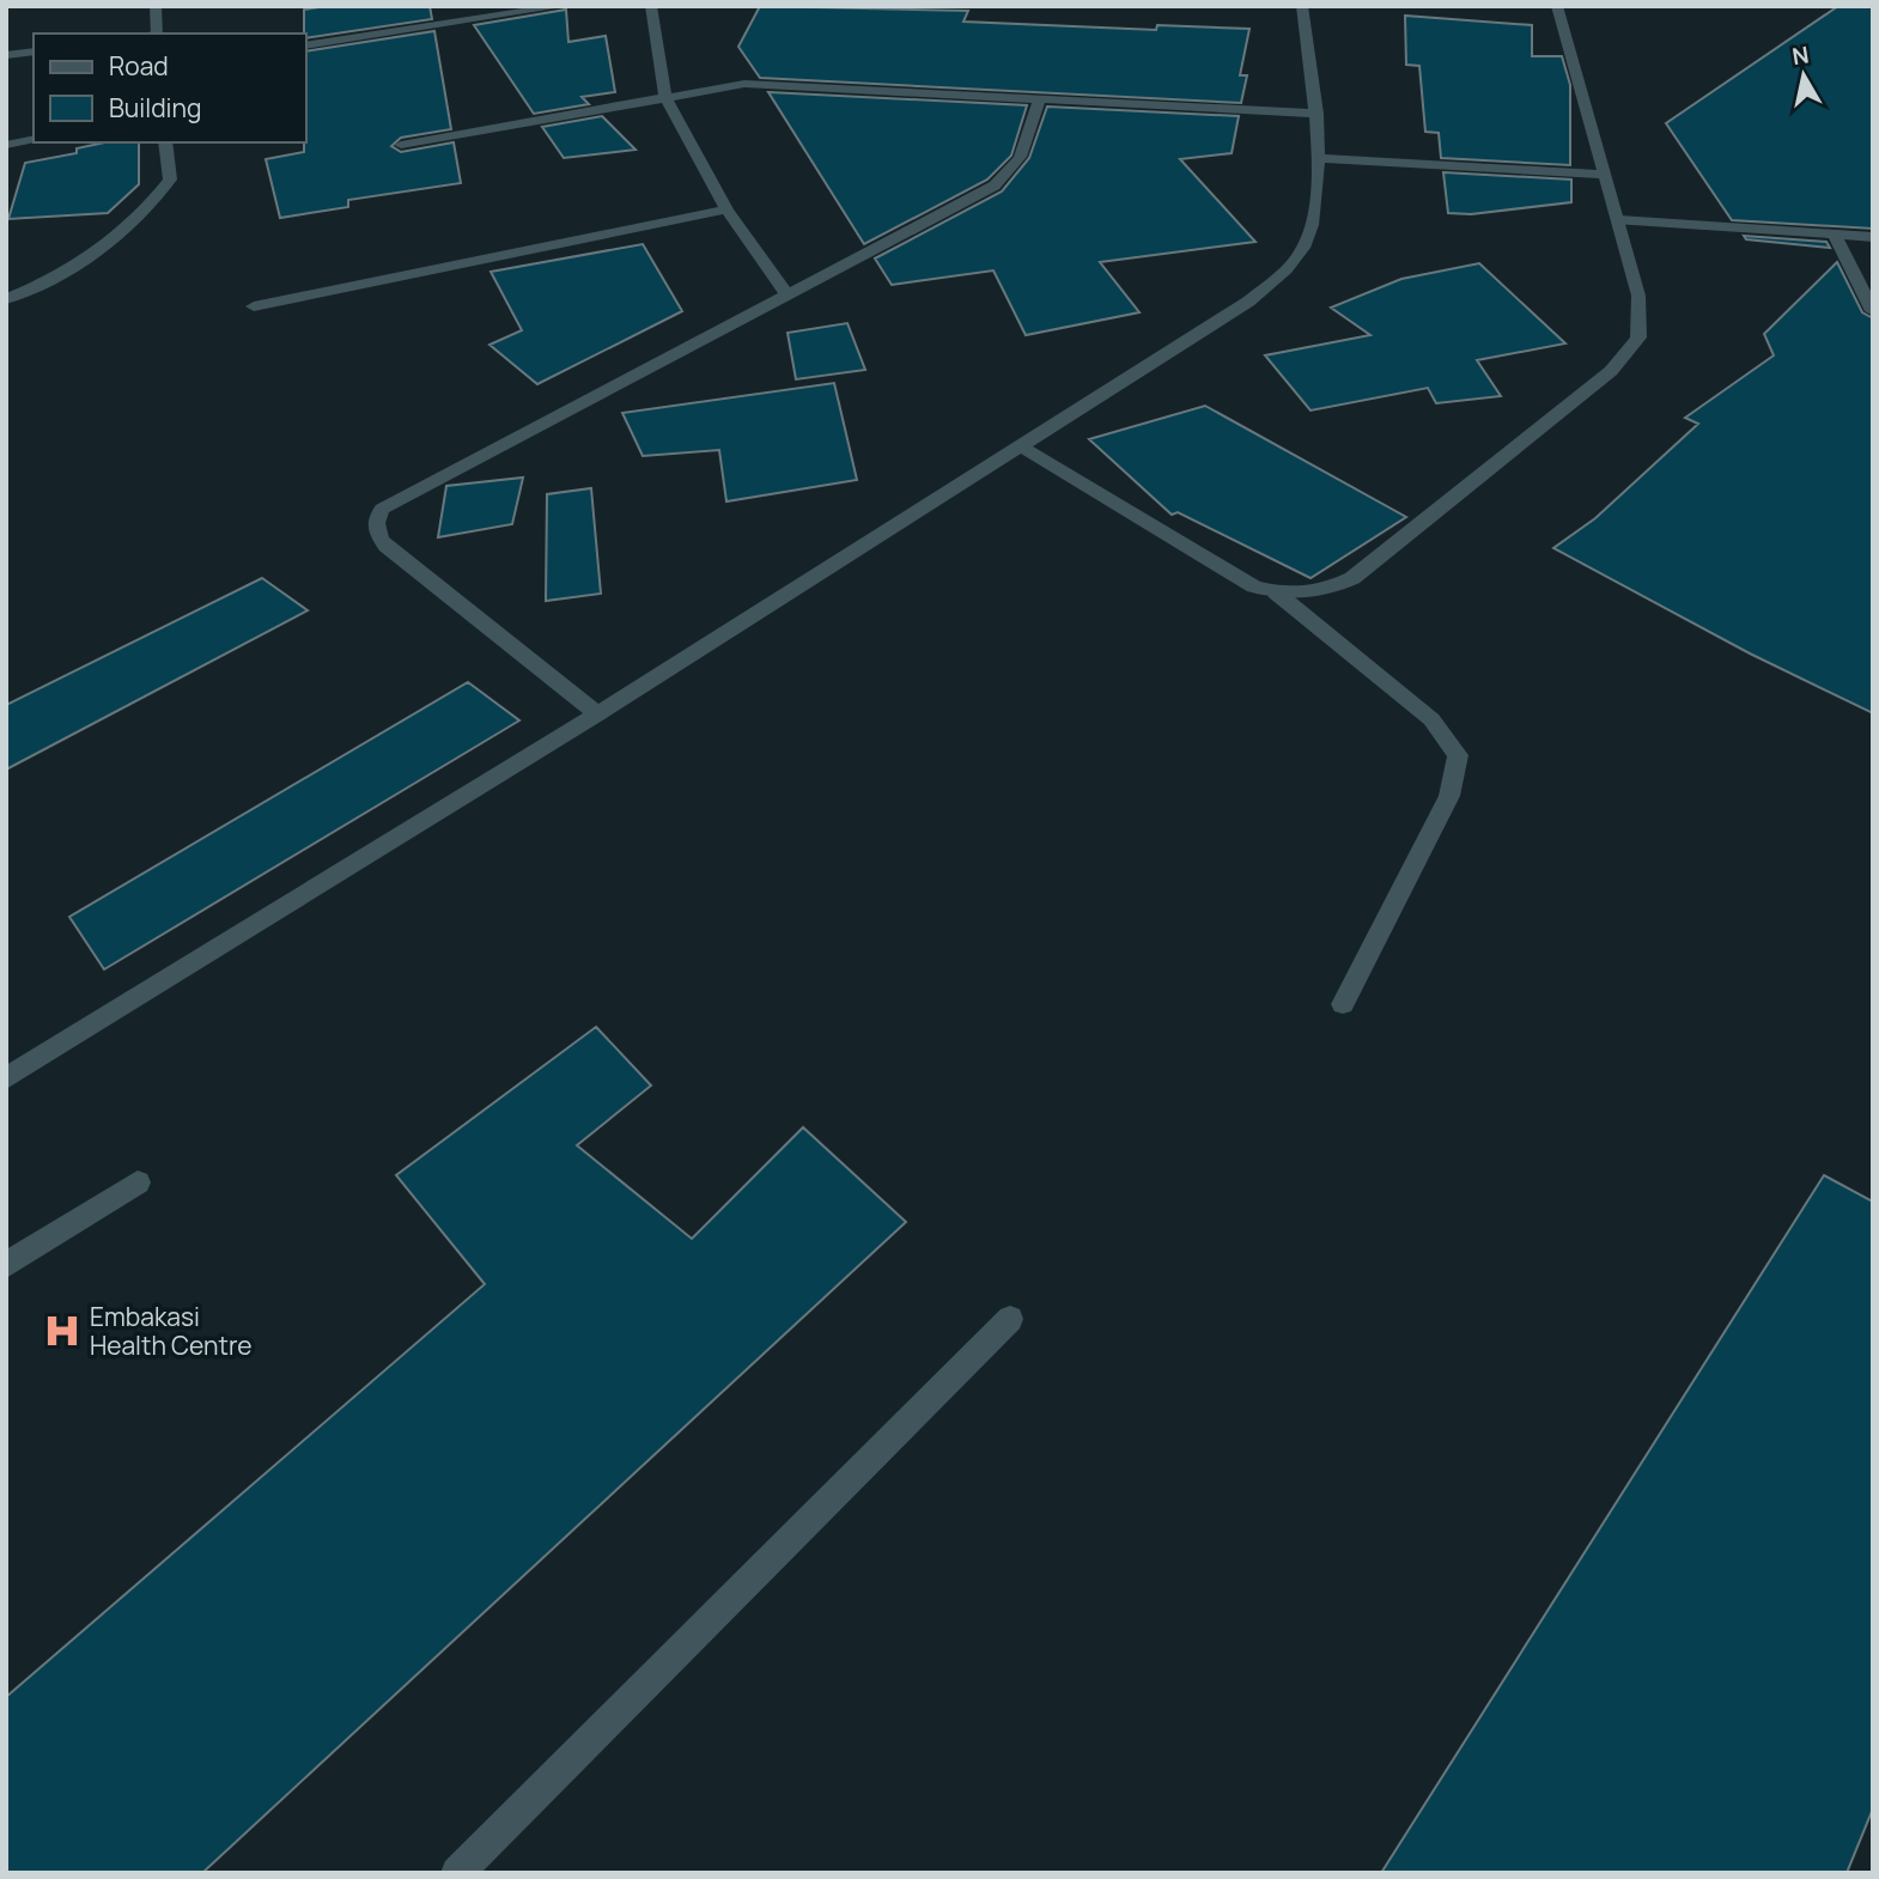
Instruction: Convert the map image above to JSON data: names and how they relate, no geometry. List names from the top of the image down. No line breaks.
{"places":{"hospital":["Embakasi Health Centre"]},"legend":["Road","Building"],"north":"top"}
